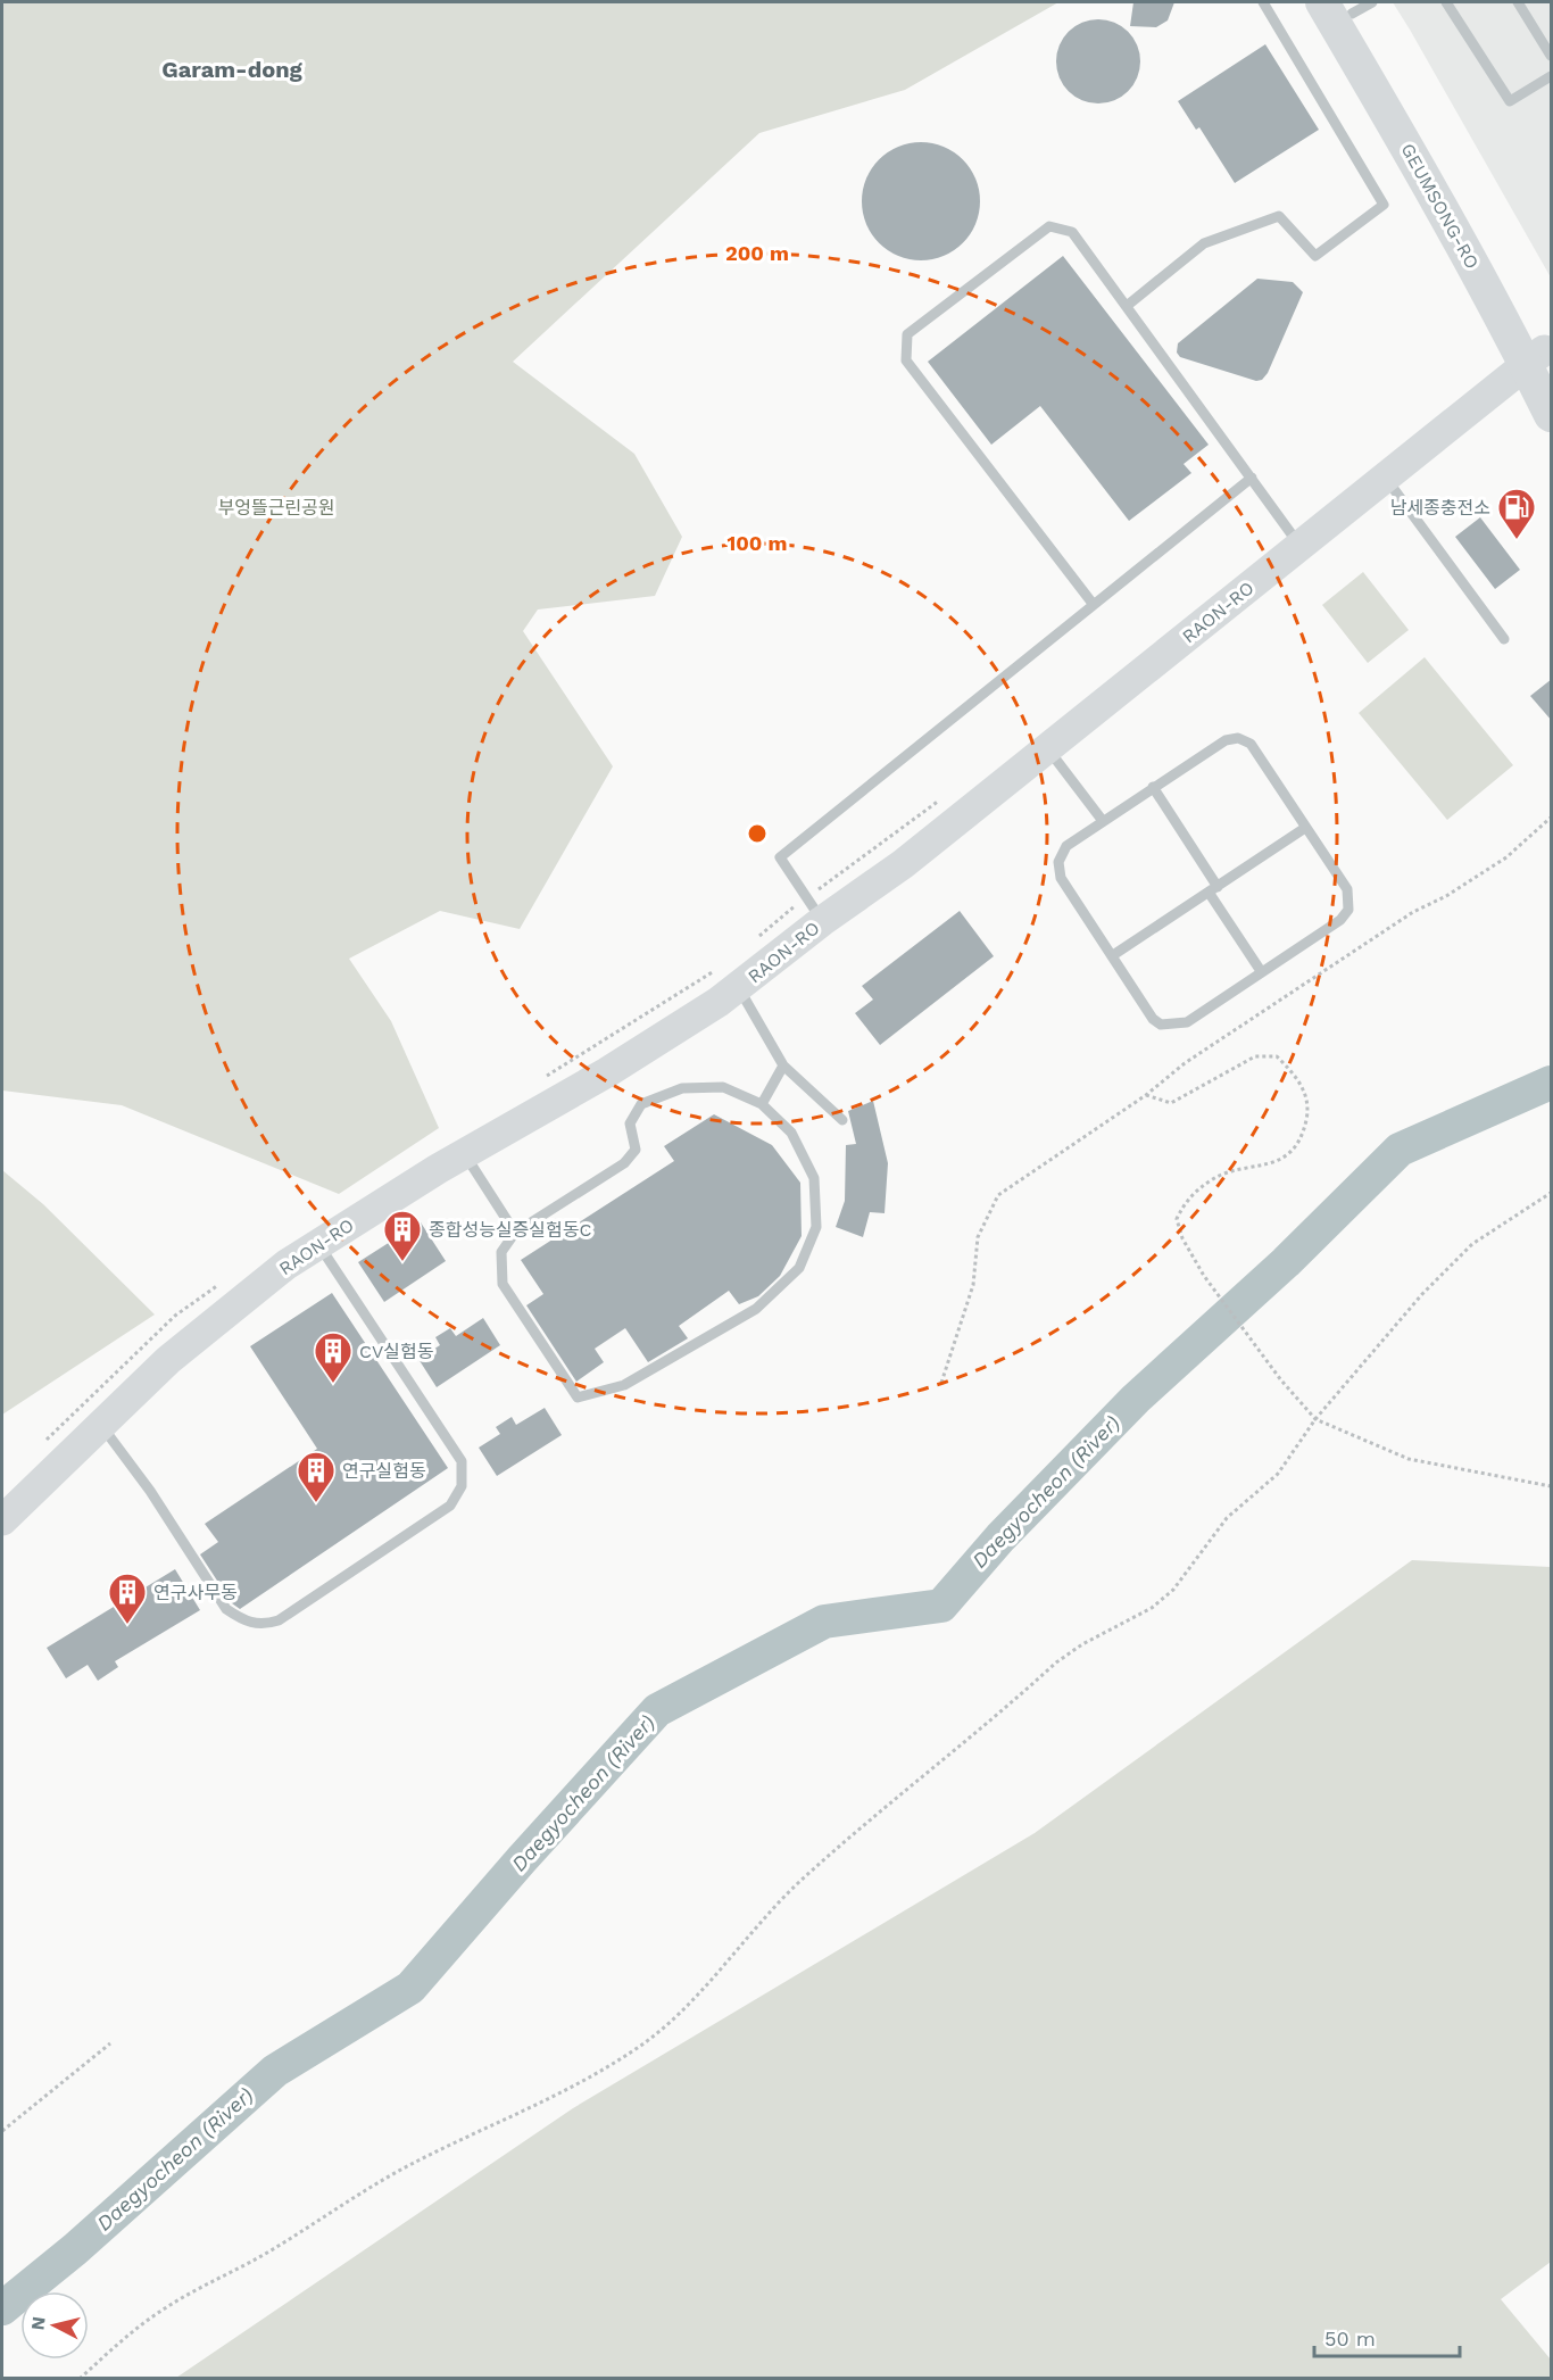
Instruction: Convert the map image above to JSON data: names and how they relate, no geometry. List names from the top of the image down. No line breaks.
{"streets":{"main road":["GEUMSONG-RO","RAON-RO"]},"crossings":[["GEUMSONG-RO","RAON-RO"]],"districts":["Garam-dong"],"water":["Daegyocheon (River)"],"parks":["부엉뜰근린공원"],"places":{"fuel station":["남세종충전소"],"building":["종합성능실증실험동C","CV실험동","연구실험동","연구사무동"]},"scale_bar":"50 m","north":"left","rings":["200 m","100 m"]}
